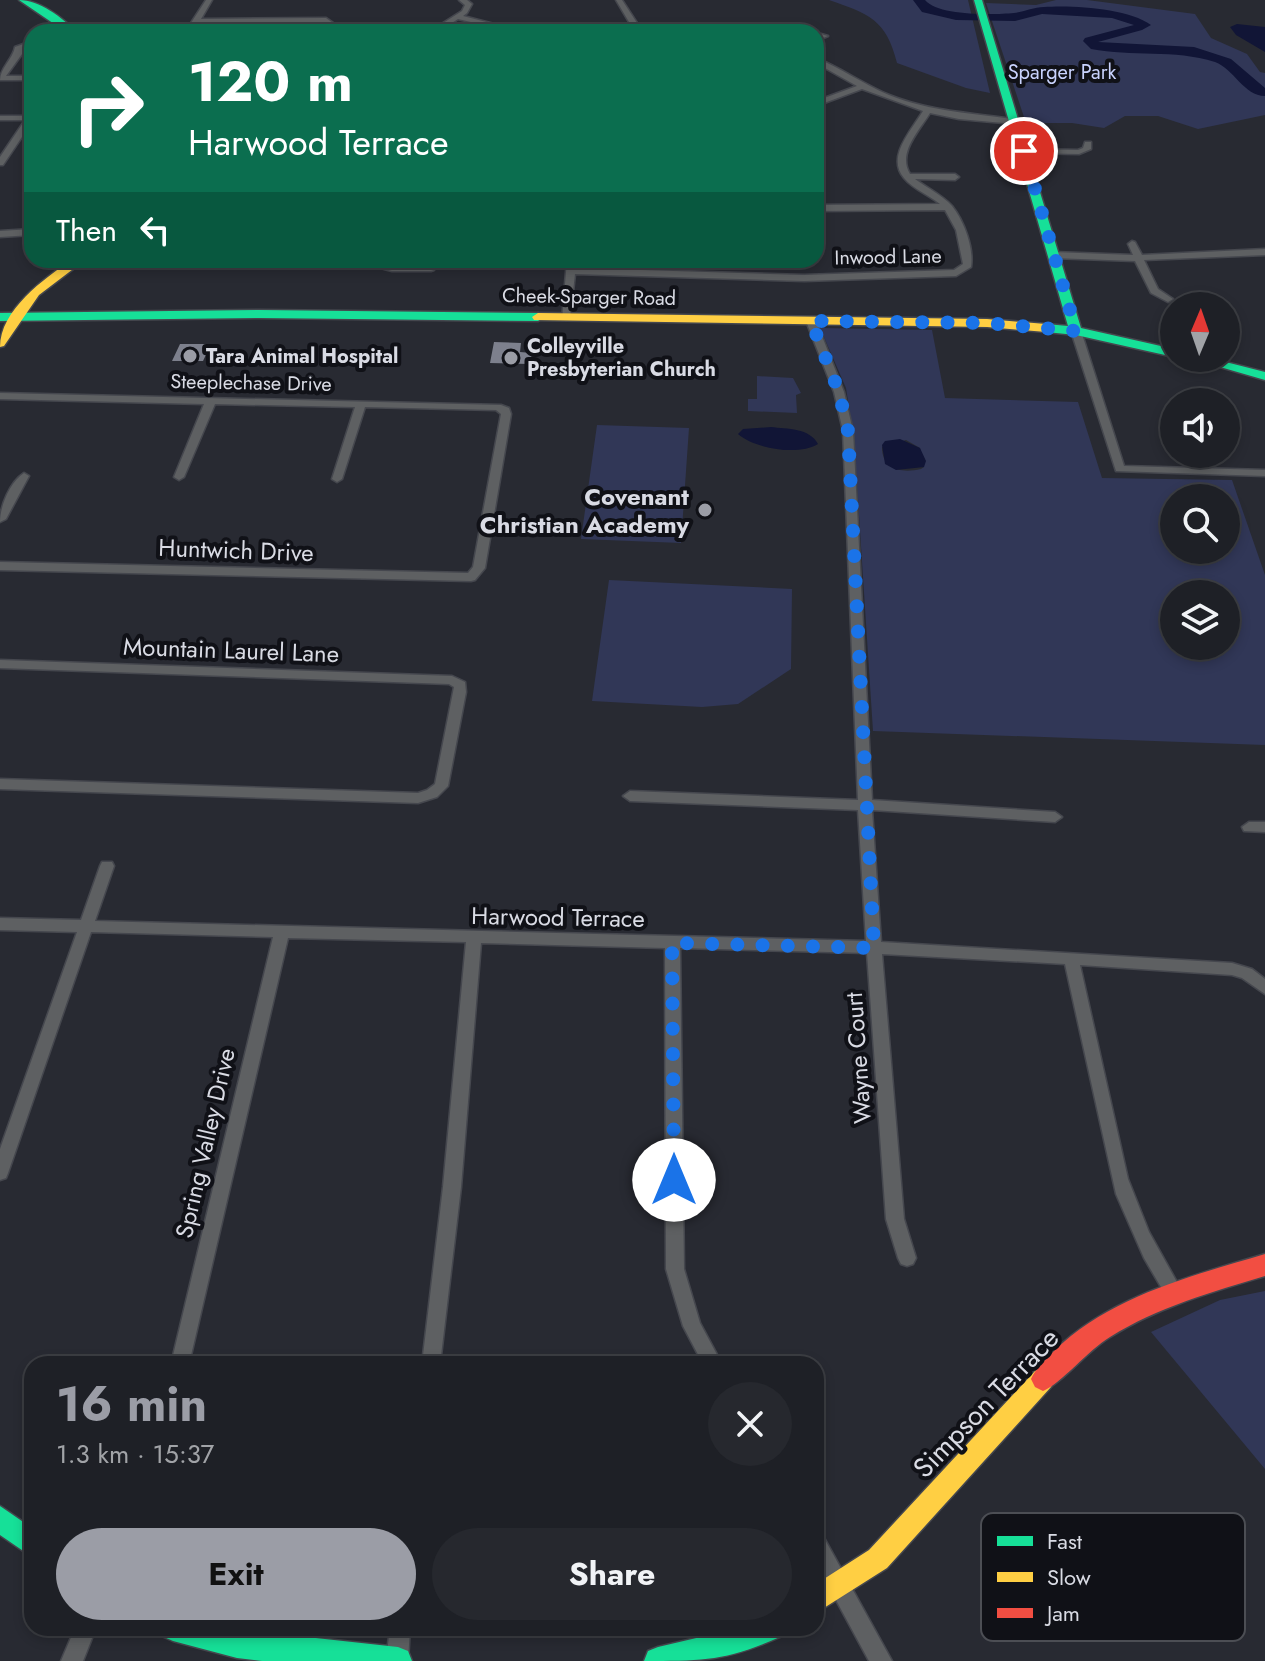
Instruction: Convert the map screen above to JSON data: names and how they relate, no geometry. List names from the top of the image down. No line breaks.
{"streets":{"street":["Inwood Lane","Cheek-Sparger Road","Steeplechase Drive","Huntwich Drive","Mountain Laurel Lane","Harwood Terrace","Wayne Court","Spring Valley Drive","Simpson Terrace"]},"crossings":[["Cheek-Sparger Road","Wayne Court"],["Steeplechase Drive","Huntwich Drive"],["Harwood Terrace","Wayne Court"],["Harwood Terrace","Spring Valley Drive"]],"parks":["Sparger Park"],"places":["Tara Animal Hospital","Colleyville Presbyterian Church","Covenant Christian Academy"],"legend":["Fast","Slow","Jam"],"north":"top","page":{"turn":["120 m","Harwood Terrace"],"then":"Then","heading":["16 min","1.3 km · 15:37"],"buttons":["Exit","Share"]}}
